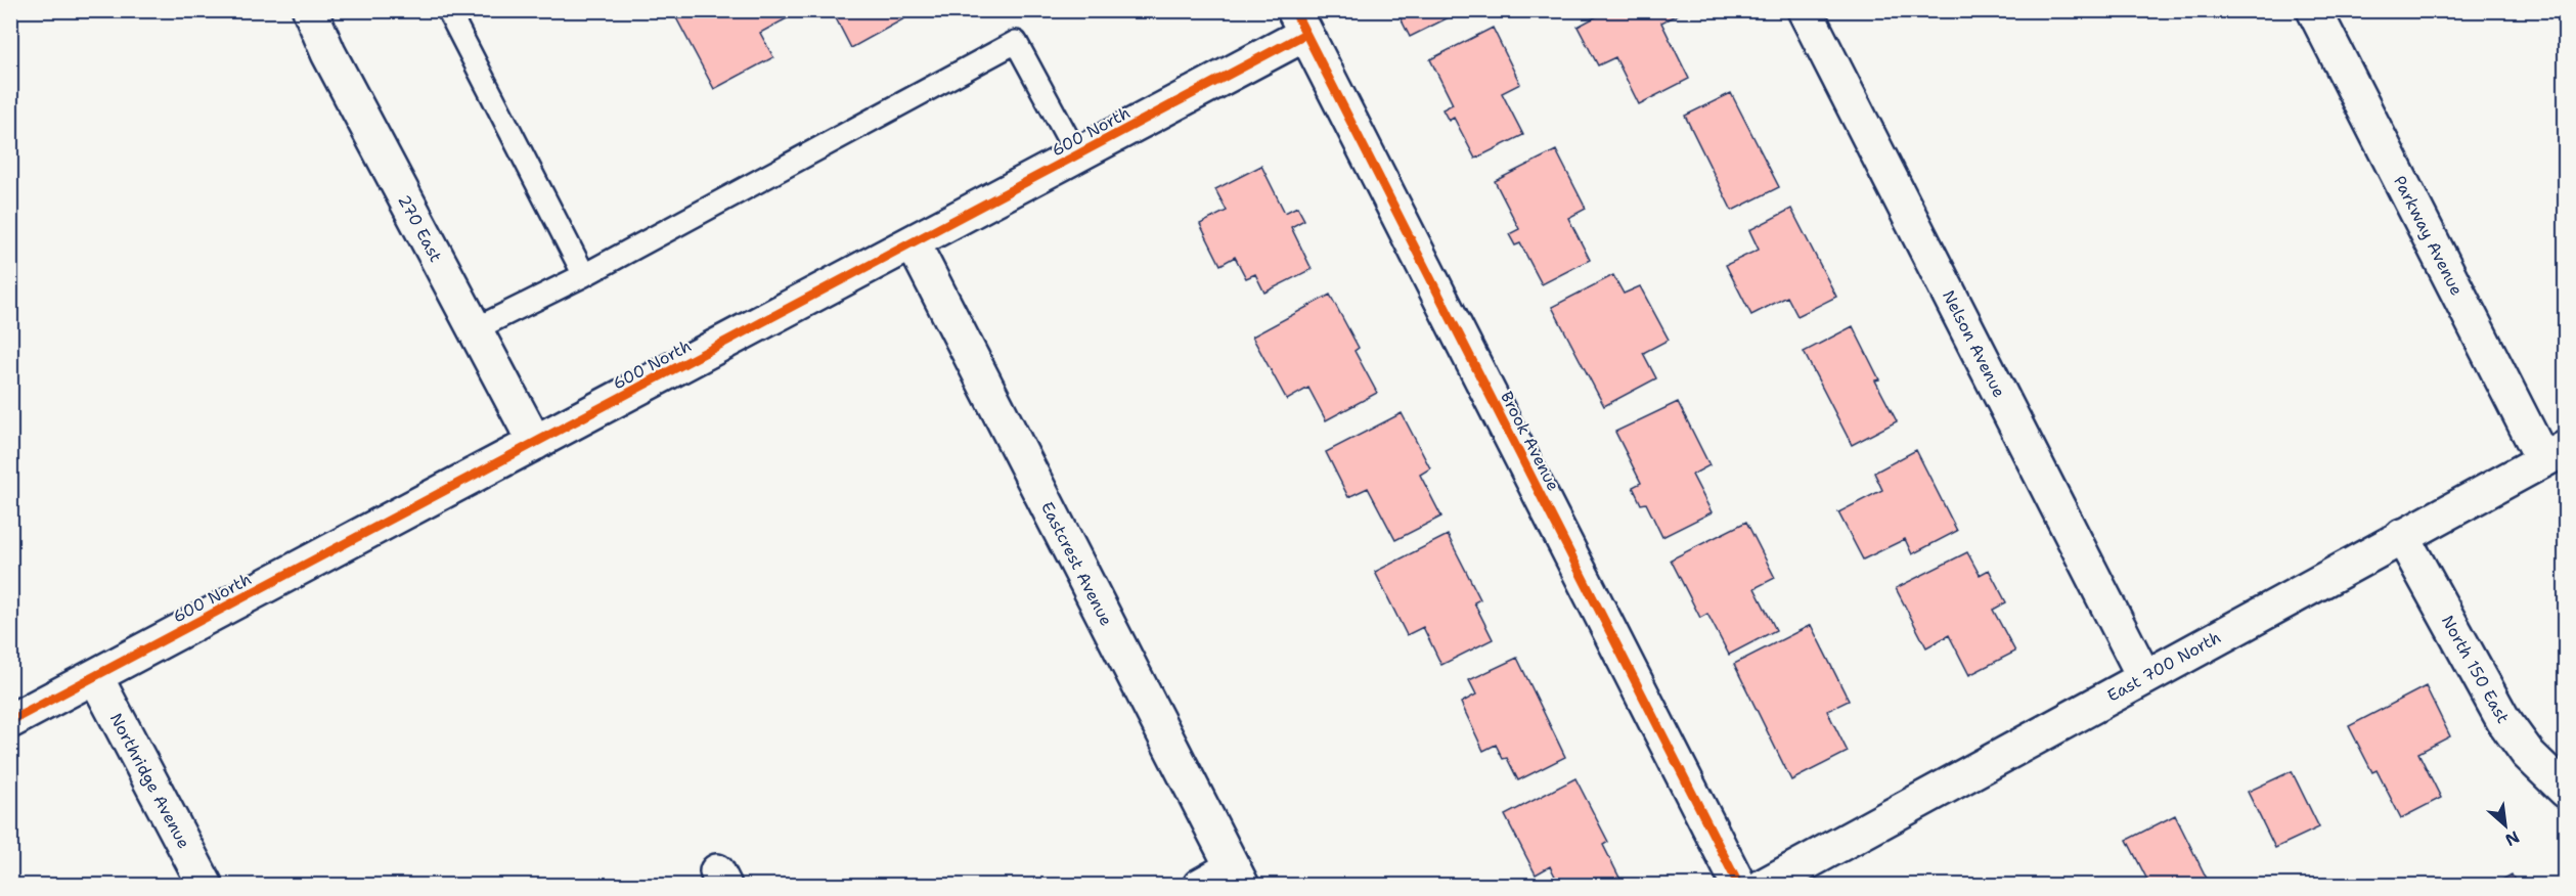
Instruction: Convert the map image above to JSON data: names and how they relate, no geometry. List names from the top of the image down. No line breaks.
{"streets":{"street":["600 North","270 East","Parkway Avenue","Nelson Avenue","Brook Avenue","Eastcrest Avenue","East 700 North","North 150 East","Northridge Avenue"]},"crossings":[["600 North","270 East"],["600 North","Brook Avenue"],["600 North","Eastcrest Avenue"],["600 North","Northridge Avenue"],["Parkway Avenue","East 700 North"],["Nelson Avenue","East 700 North"],["East 700 North","North 150 East"]],"north":"bottom right"}
